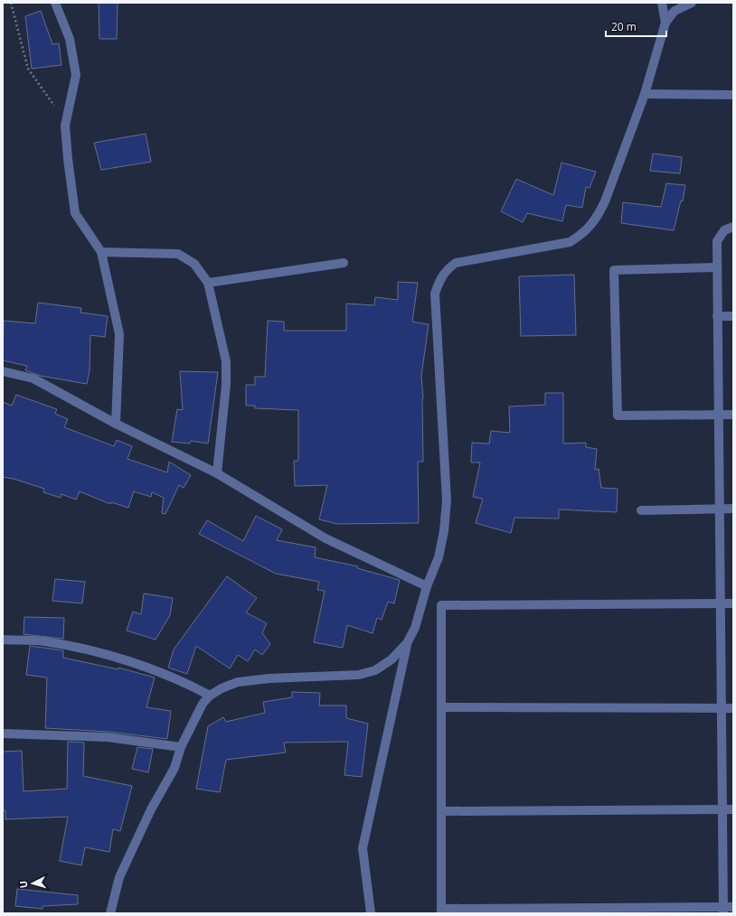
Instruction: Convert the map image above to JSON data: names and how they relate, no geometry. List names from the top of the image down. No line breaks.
{"scale_bar":"20 m","north":"left"}
